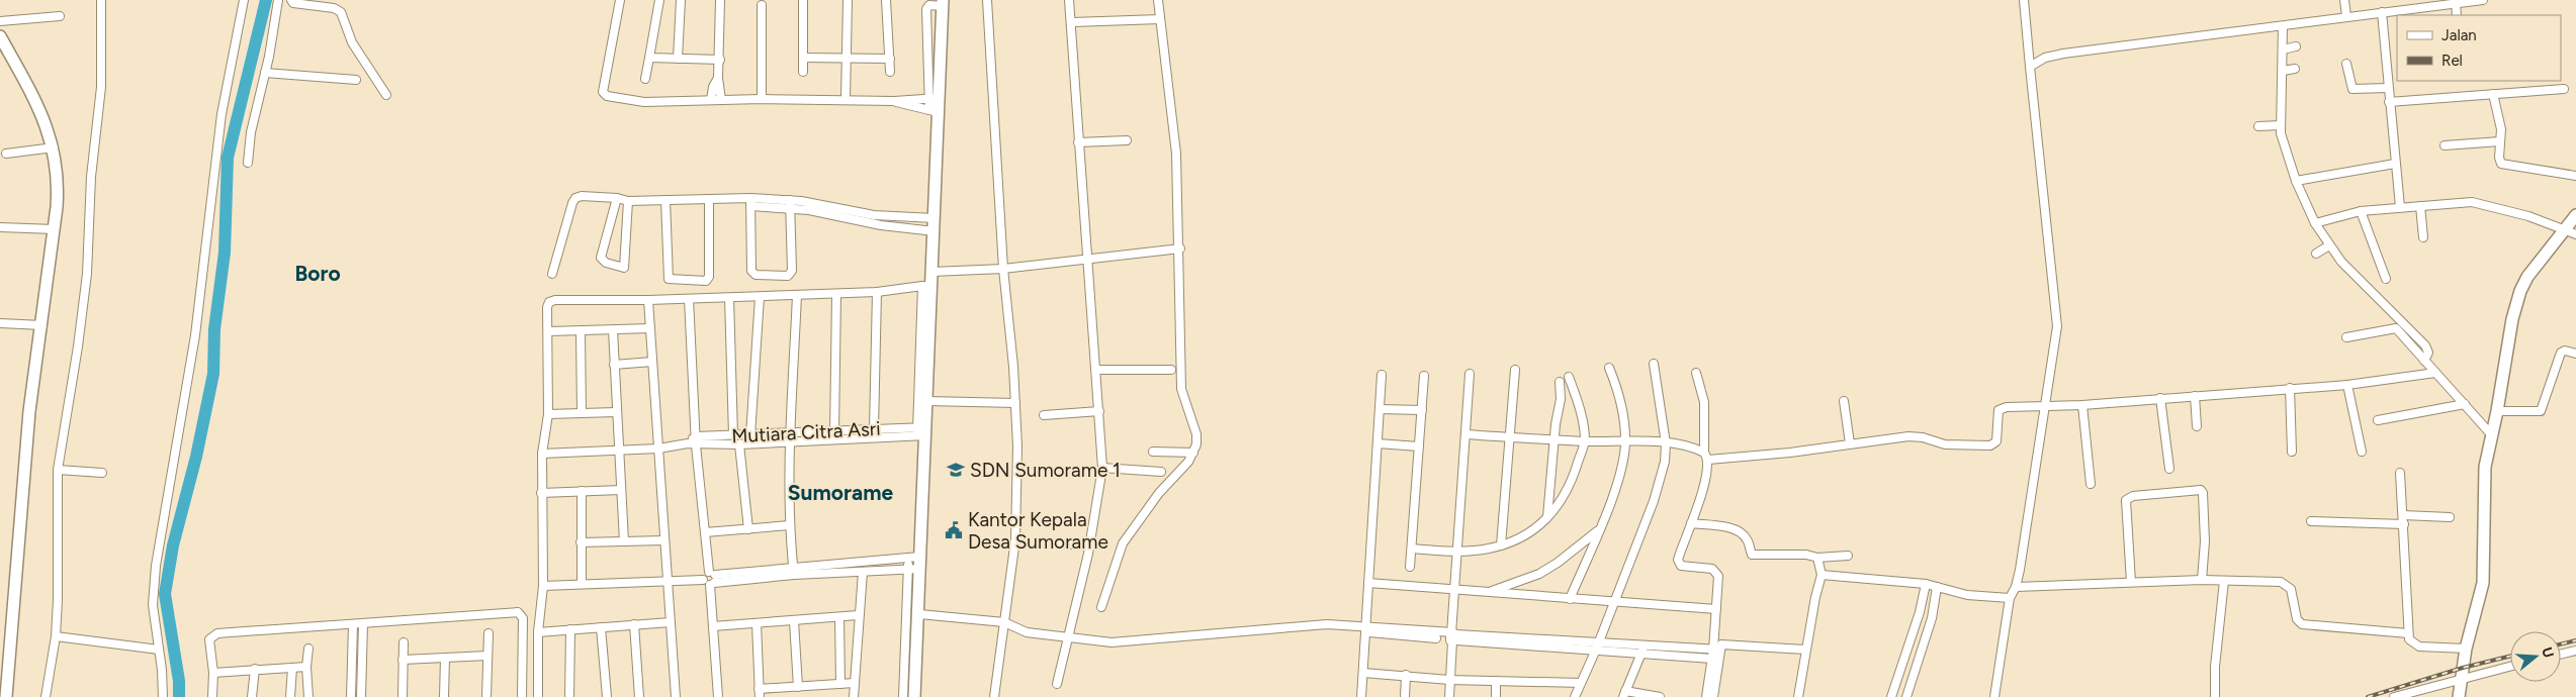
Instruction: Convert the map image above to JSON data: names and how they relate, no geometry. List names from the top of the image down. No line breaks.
{"streets":{"street":["Mutiara Citra Asri"]},"districts":["Boro","Sumorame"],"places":{"school or university":["SDN Sumorame 1"],"public building":["Kantor Kepala Desa Sumorame"]},"legend":["Jalan","Rel"],"north":"right"}
